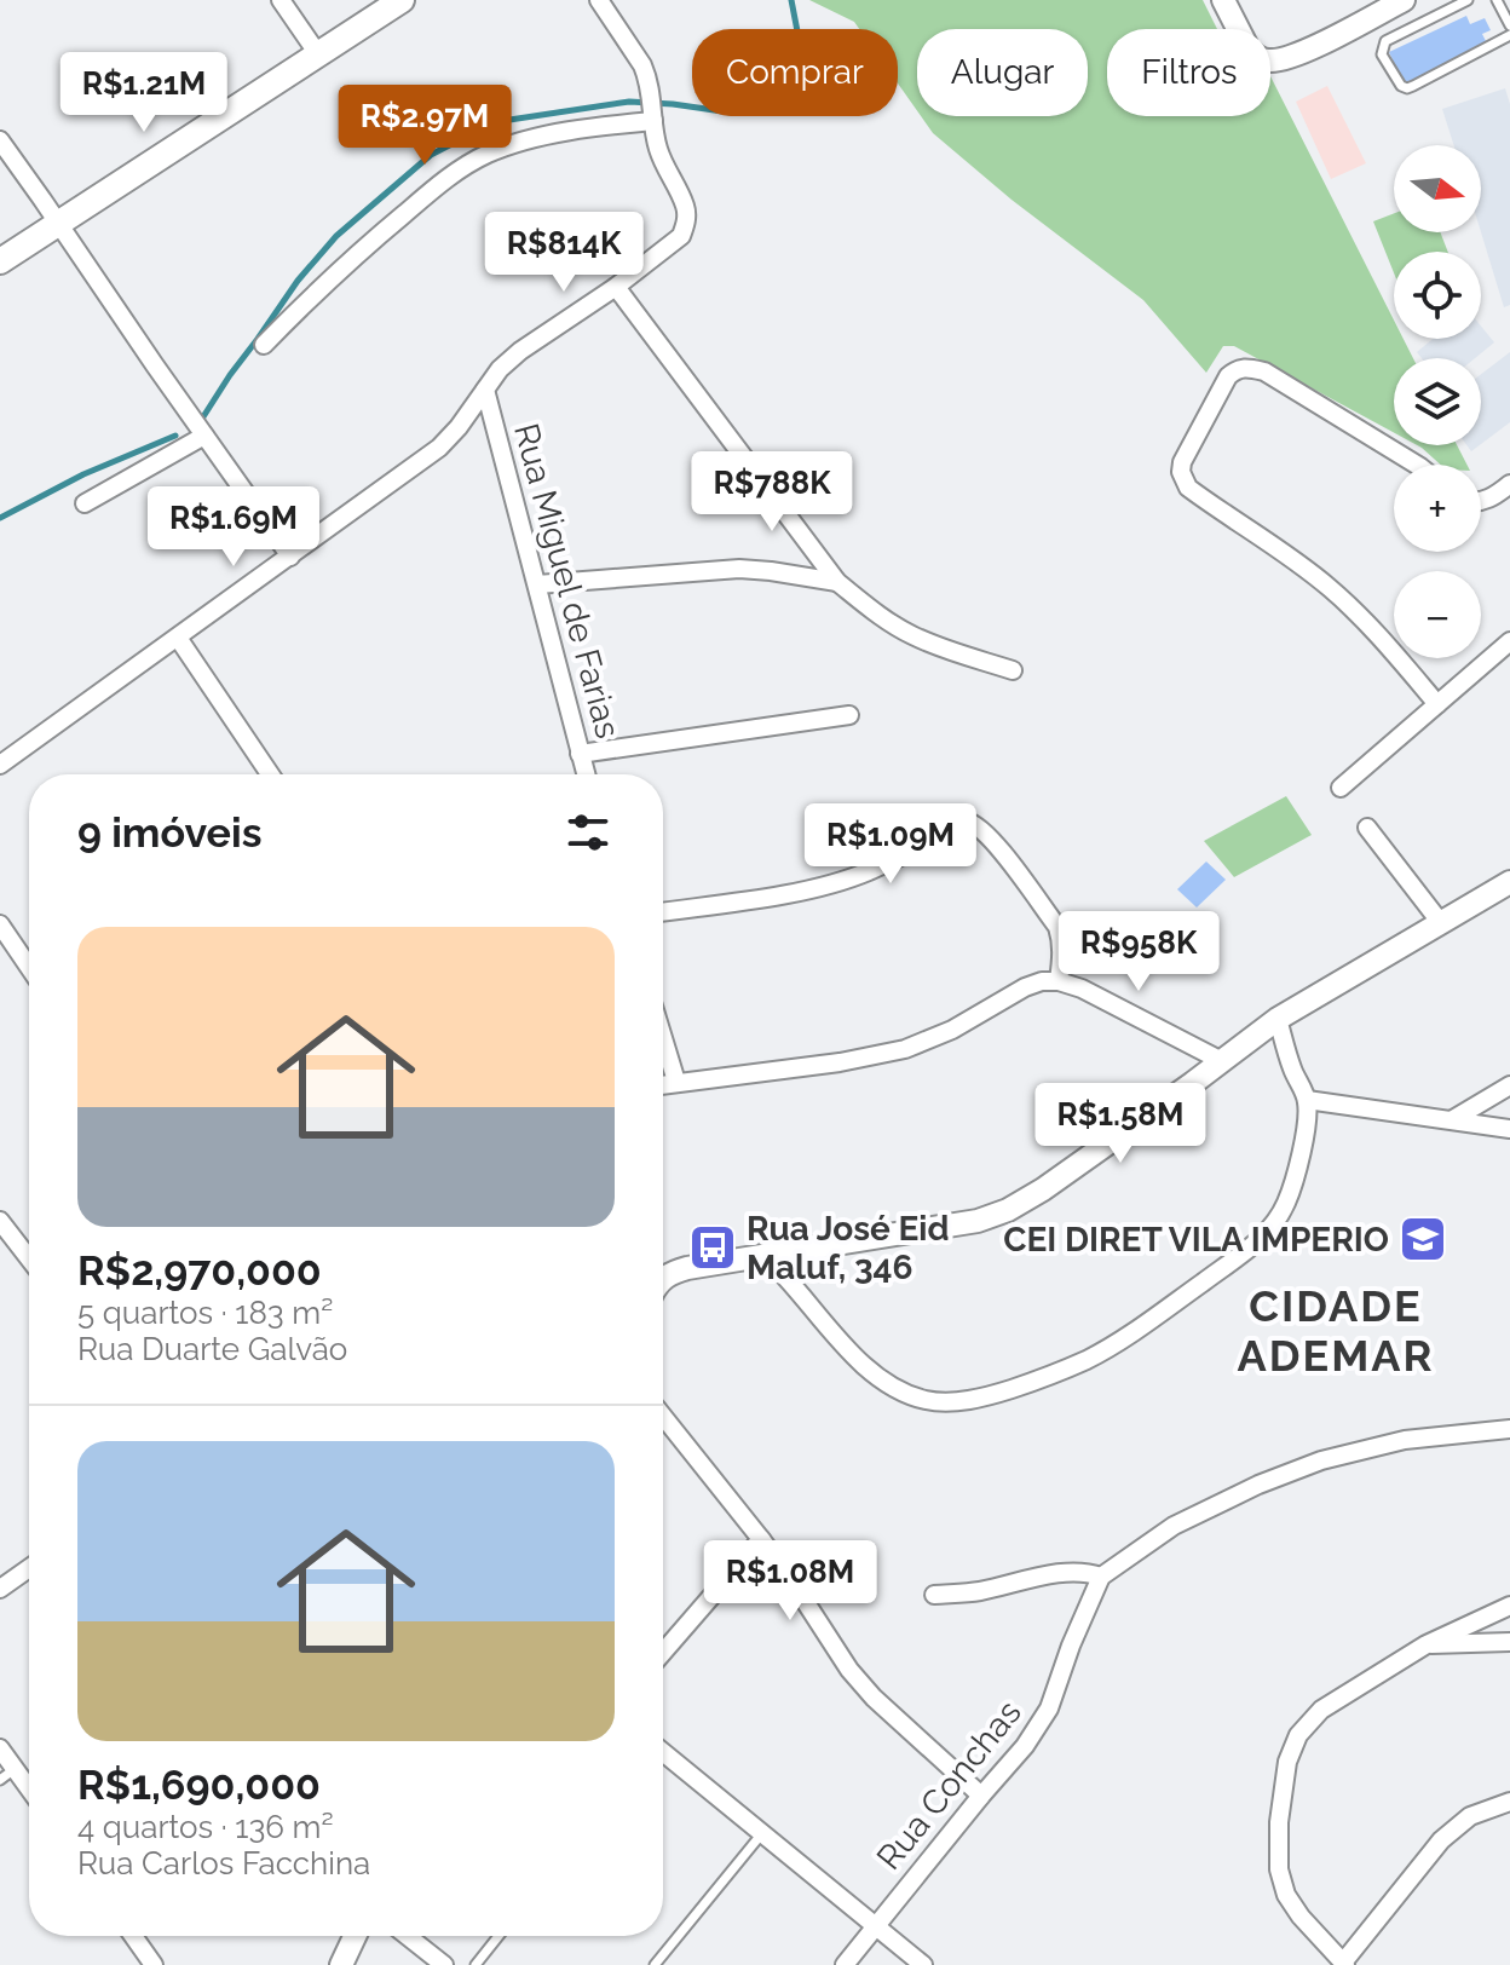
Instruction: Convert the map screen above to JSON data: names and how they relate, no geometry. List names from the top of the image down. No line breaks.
{"streets":{"street":["Rua Miguel de Farias","Rua Conchas"]},"districts":["CIDADE ADEMAR"],"places":{"school or university":["CEI DIRET VILA IMPERIO"],"bus stop":["Rua José Eid Maluf, 346"]},"north":"right","page":{"chip":["Comprar","Alugar","Filtros"],"price":["R$1.21M","R$2.97M","R$814K","R$788K","R$1.69M","R$1.09M","R$958K","R$1.58M","R$1.08M"],"map_buttons":["+","−"],"heading":"9 imóveis","list":[{"name":"R$2,970,000","note":"5 quartos · 183 m² · Rua Duarte Galvão"},{"name":"R$1,690,000","note":"4 quartos · 136 m² · Rua Carlos Facchina"}]}}
